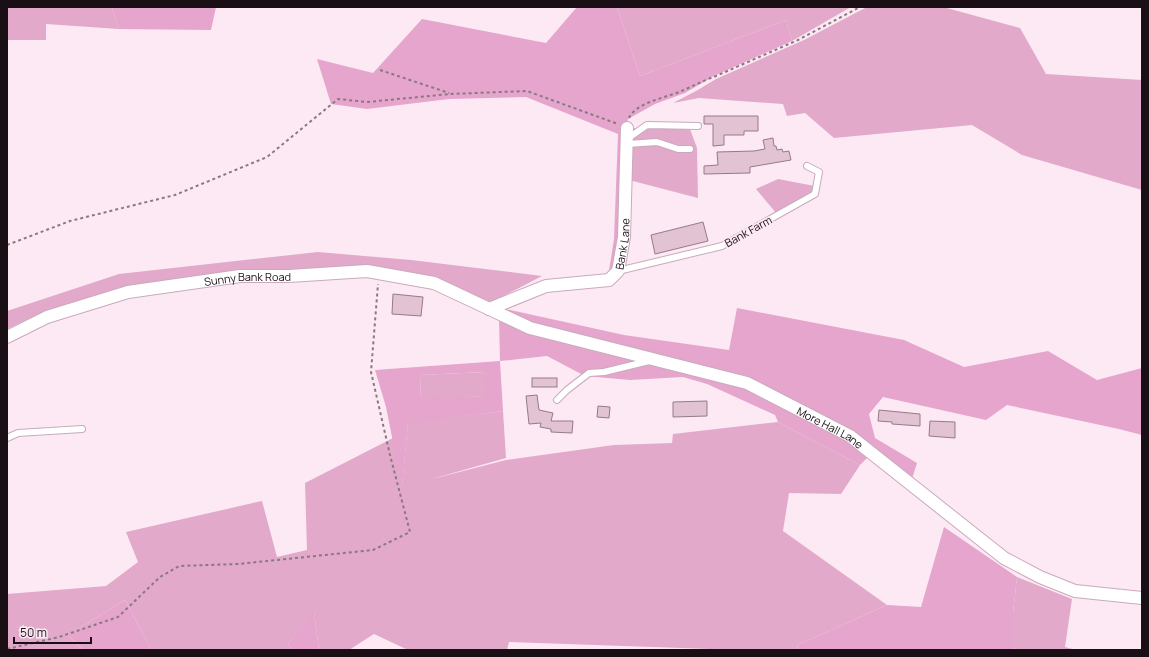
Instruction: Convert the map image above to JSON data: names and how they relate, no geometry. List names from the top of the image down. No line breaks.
{"streets":{"street":["Bank Lane","Sunny Bank Road","More Hall Lane"],"lane":["Bank Farm"]},"crossings":[["Bank Farm","Bank Lane"],["Bank Lane","Sunny Bank Road"],["Bank Lane","More Hall Lane"],["Sunny Bank Road","More Hall Lane"]],"scale_bar":"50 m"}
